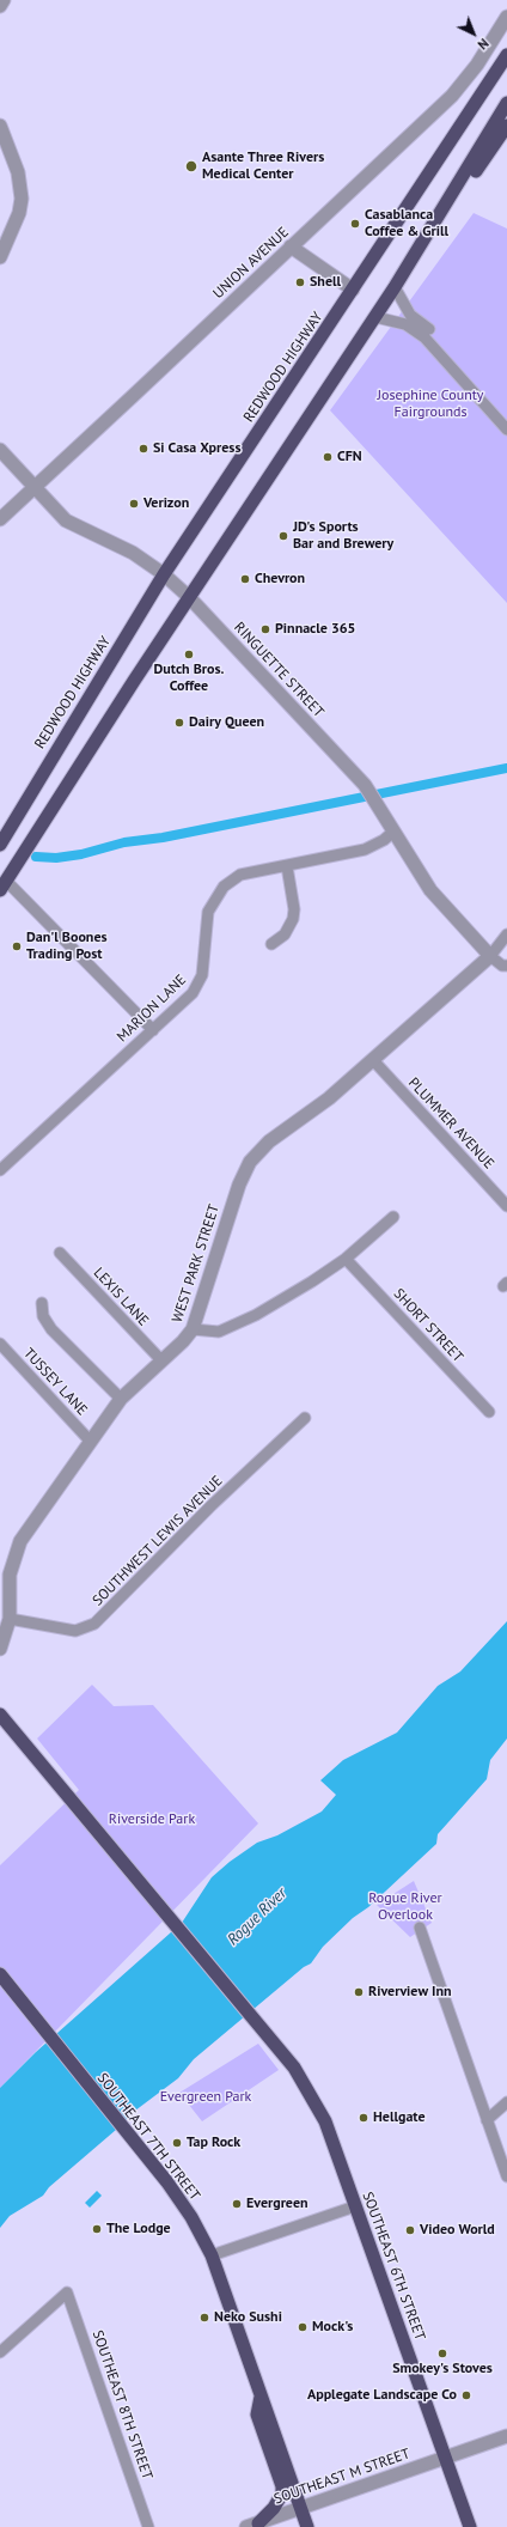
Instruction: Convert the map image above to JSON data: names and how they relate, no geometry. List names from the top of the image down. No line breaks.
{"streets":{"highway":["REDWOOD HIGHWAY","SOUTHEAST 7TH STREET","SOUTHEAST 6TH STREET"],"street":["UNION AVENUE","RINGUETTE STREET","MARION LANE","PLUMMER AVENUE","WEST PARK STREET","LEXIS LANE","SHORT STREET","TUSSEY LANE","SOUTHWEST LEWIS AVENUE","SOUTHEAST 8TH STREET","SOUTHEAST M STREET"]},"crossings":[["UNION AVENUE","RINGUETTE STREET"],["REDWOOD HIGHWAY","RINGUETTE STREET"],["RINGUETTE STREET","MARION LANE"],["RINGUETTE STREET","WEST PARK STREET"],["PLUMMER AVENUE","WEST PARK STREET"],["WEST PARK STREET","LEXIS LANE"],["WEST PARK STREET","TUSSEY LANE"],["WEST PARK STREET","SOUTHWEST LEWIS AVENUE"],["SOUTHEAST 7TH STREET","SOUTHEAST M STREET"],["SOUTHEAST 6TH STREET","SOUTHEAST M STREET"]],"water":["Rogue River"],"parks":["Josephine County Fairgrounds","Riverside Park","Rogue River Overlook","Evergreen Park"],"places":["Asante Three Rivers Medical Center","Casablanca Coffee & Grill","Shell","Si Casa Xpress","CFN","Verizon","JD's Sports Bar and Brewery","Chevron","Pinnacle 365","Dutch Bros. Coffee","Dairy Queen","Dan'l Boones Trading Post","Riverview Inn","Hellgate","Tap Rock","Evergreen","The Lodge","Video World","Neko Sushi","Mock's","Smokey's Stoves","Applegate Landscape Co"],"north":"bottom right"}
